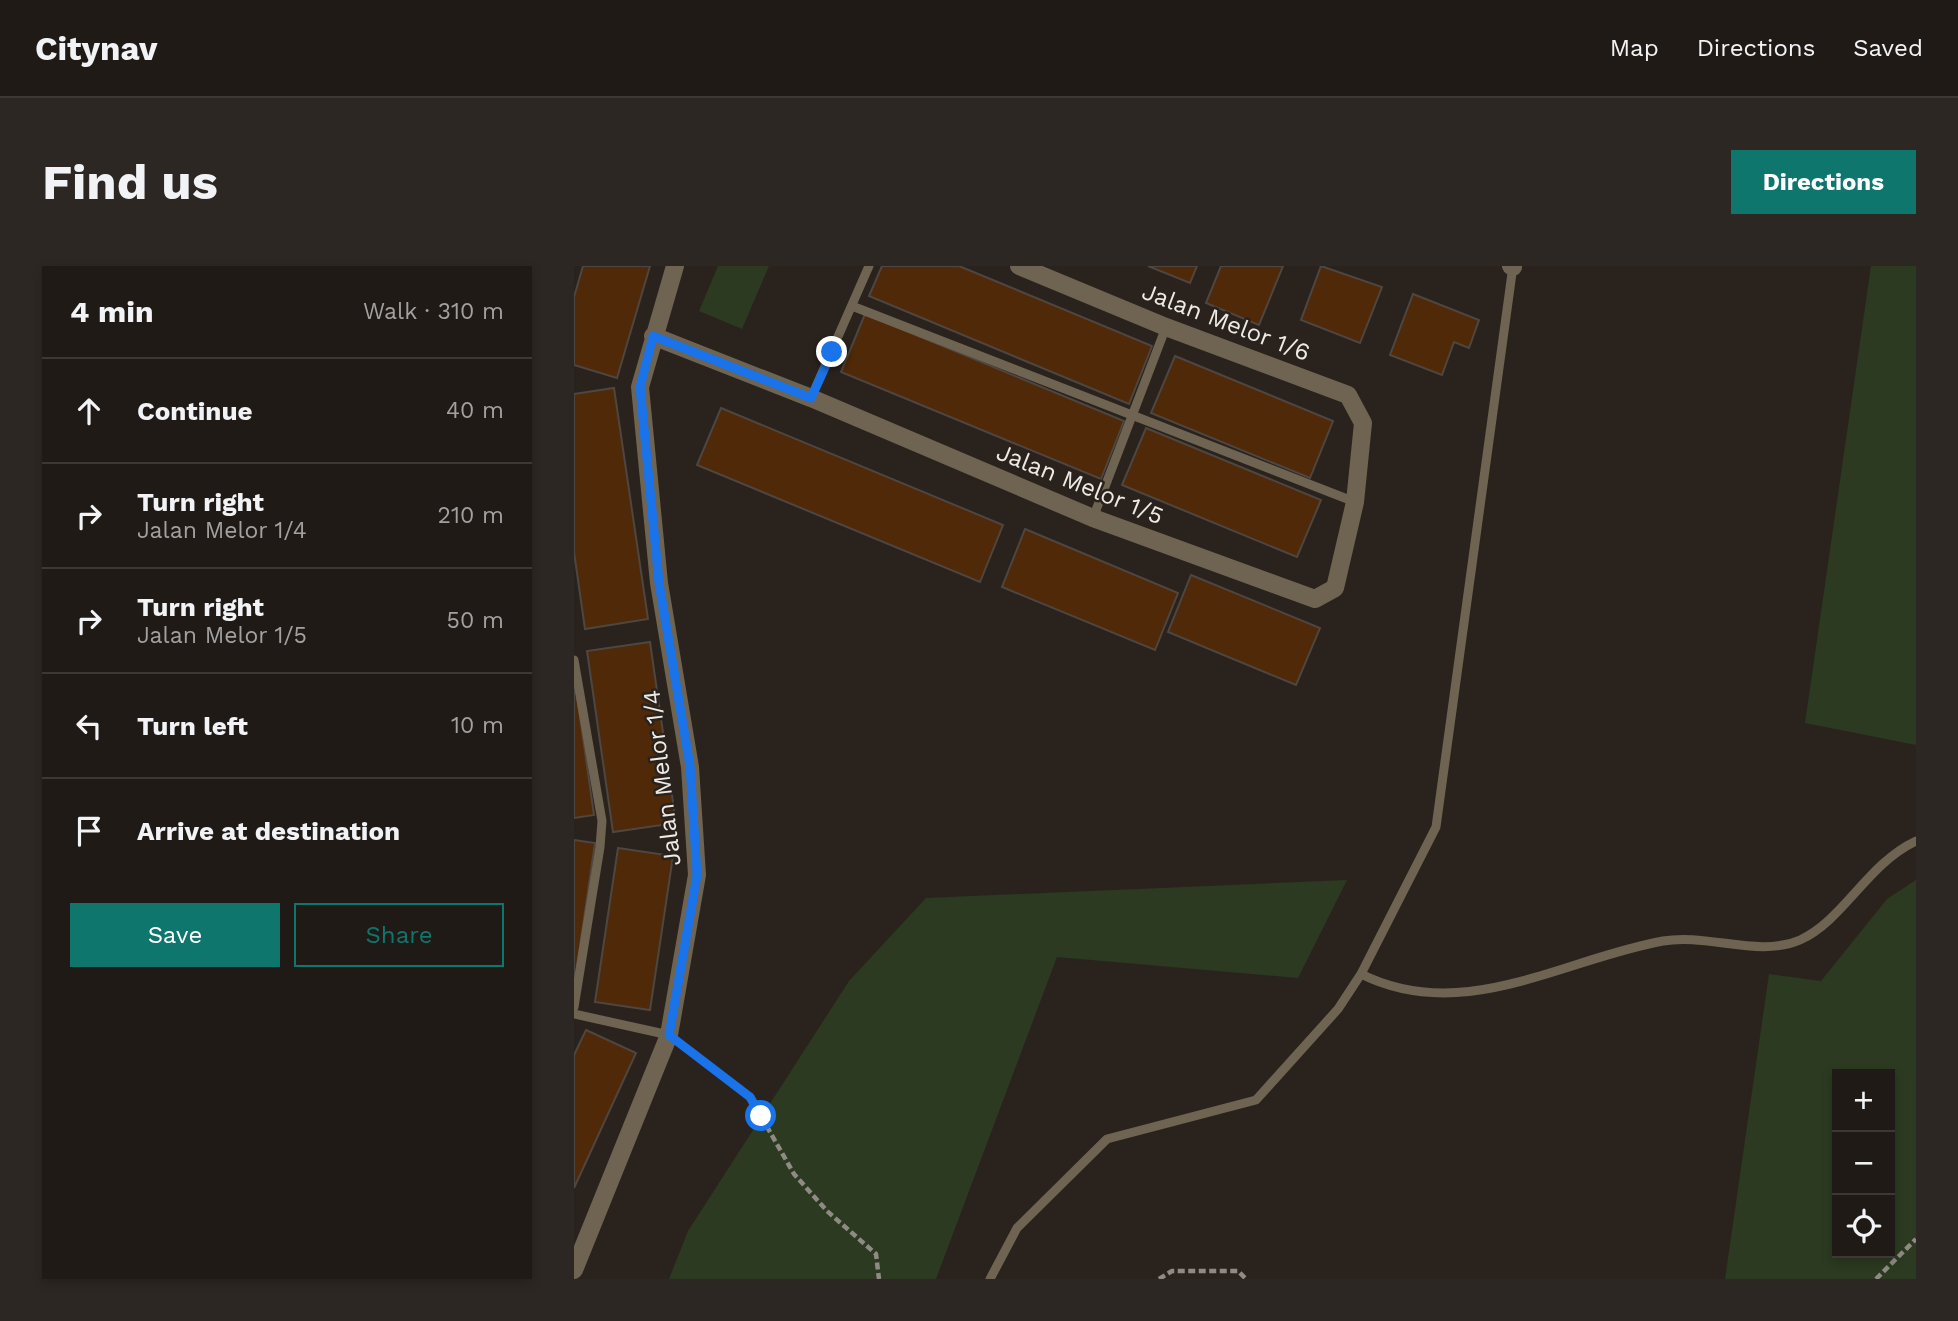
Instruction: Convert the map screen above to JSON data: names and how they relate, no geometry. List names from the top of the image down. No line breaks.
{"streets":{"street":["Jalan Melor 1/6","Jalan Melor 1/5","Jalan Melor 1/4"]},"crossings":[["Jalan Melor 1/6","Jalan Melor 1/5"],["Jalan Melor 1/5","Jalan Melor 1/4"]],"page":{"header":"Citynav","nav":["Map","Directions","Saved"],"buttons":["Directions",["Save","Share"]],"title":"Find us","heading":["4 min","Walk · 310 m"],"list":[["Continue","40 m"],["Turn right","Jalan Melor 1/4","210 m"],["Turn right","Jalan Melor 1/5","50 m"],["Turn left","10 m"],"Arrive at destination"],"map_buttons":["+","−"]}}
